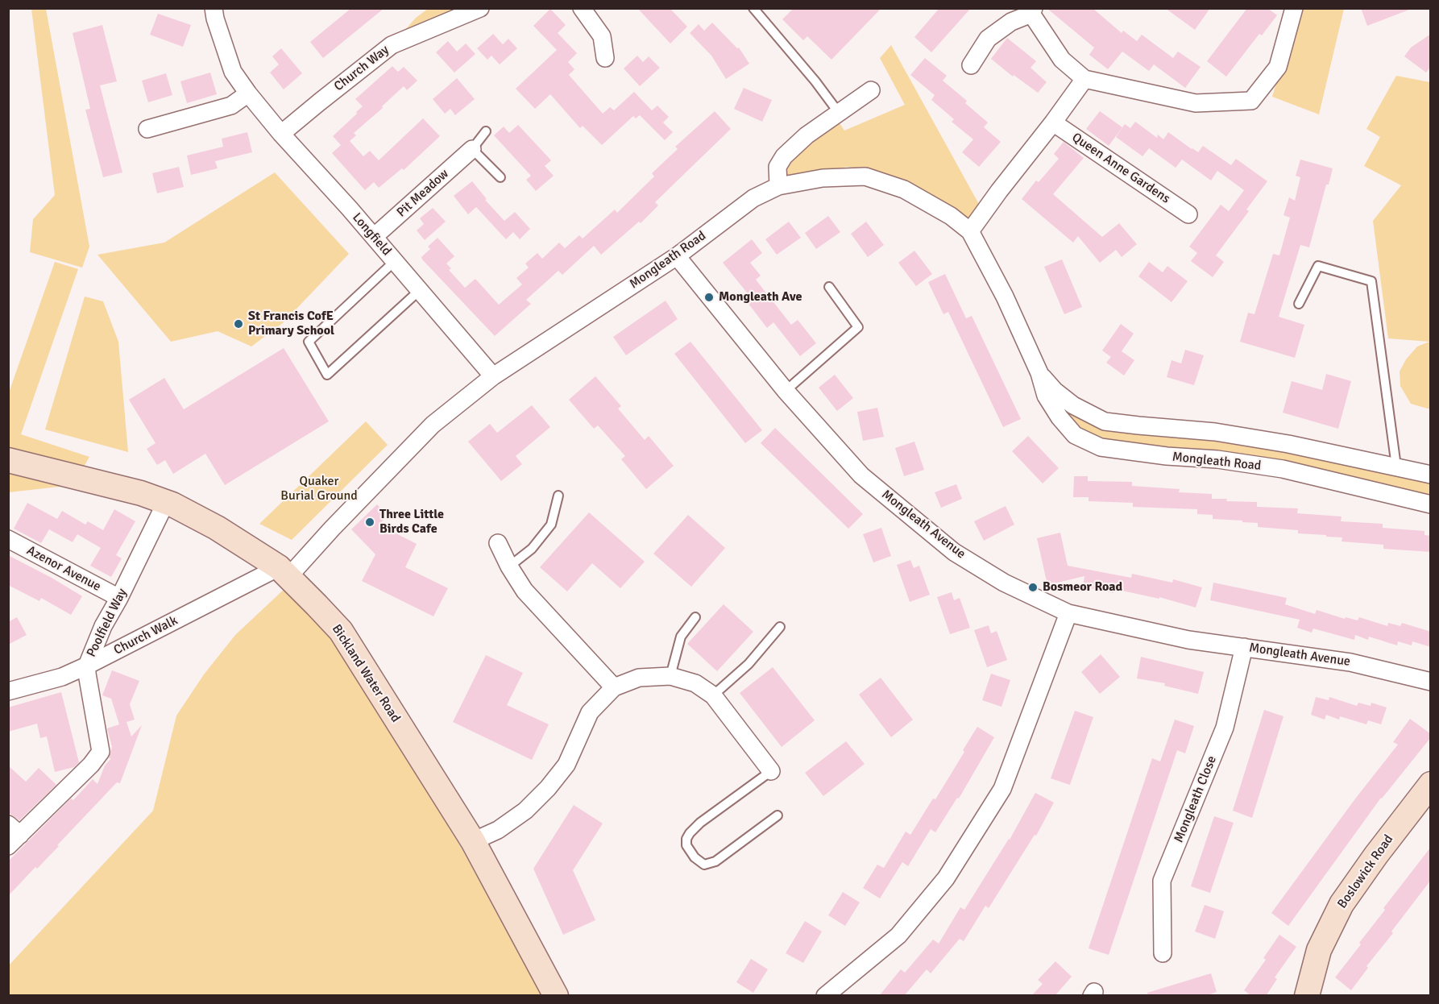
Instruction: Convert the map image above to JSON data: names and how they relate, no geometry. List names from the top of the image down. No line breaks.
{"streets":{"street":["Church Way","Queen Anne Gardens","Pit Meadow","Longfield","Mongleath Road","Mongleath Avenue","Azenor Avenue","Poolfield Way","Church Walk","Bickland Water Road","Mongleath Close","Boslowick Road"]},"crossings":[["Church Way","Longfield"],["Pit Meadow","Longfield"],["Longfield","Mongleath Road"],["Mongleath Road","Mongleath Avenue"],["Mongleath Road","Church Walk"],["Mongleath Road","Bickland Water Road"],["Mongleath Avenue","Mongleath Close"],["Azenor Avenue","Poolfield Way"],["Poolfield Way","Church Walk"],["Poolfield Way","Bickland Water Road"],["Church Walk","Bickland Water Road"]],"parks":["Quaker Burial Ground"],"places":["Mongleath Ave","St Francis CofE Primary School","Three Little Birds Cafe","Bosmeor Road"]}
